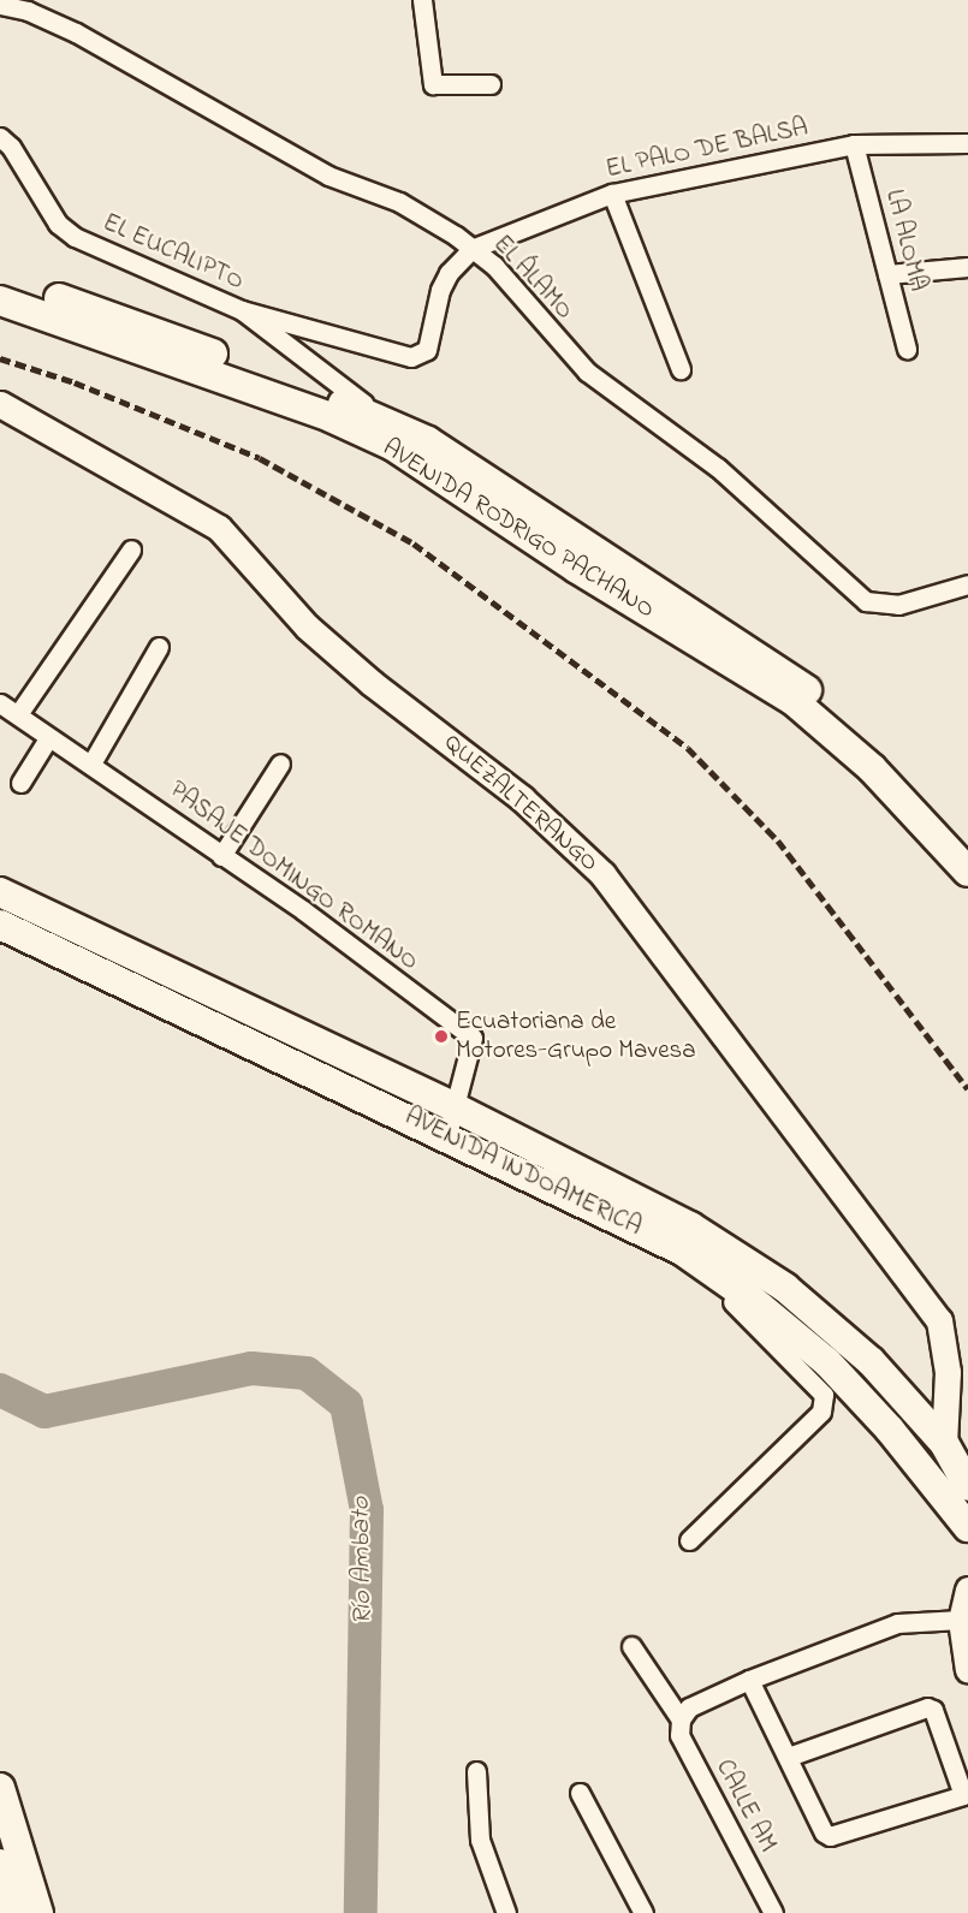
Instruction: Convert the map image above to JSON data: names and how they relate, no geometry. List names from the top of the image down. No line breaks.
{"streets":{"main road":["AVENIDA RODRIGO PACHANO","AVENIDA INDOAMERICA"],"street":["EL PALO DE BALSA","LA ALOMA","EL EUCALIPTO","EL ÁLAMO","QUEZALTERANGO","PASAJE DOMINGO ROMANO","CALLE AM"]},"crossings":[["EL PALO DE BALSA","LA ALOMA"],["EL PALO DE BALSA","EL EUCALIPTO"],["EL PALO DE BALSA","EL ÁLAMO"],["EL EUCALIPTO","AVENIDA RODRIGO PACHANO"],["QUEZALTERANGO","AVENIDA INDOAMERICA"],["PASAJE DOMINGO ROMANO","AVENIDA INDOAMERICA"]],"water":["Río Ambato"],"places":["Ecuatoriana de Motores-Grupo Mavesa"]}
